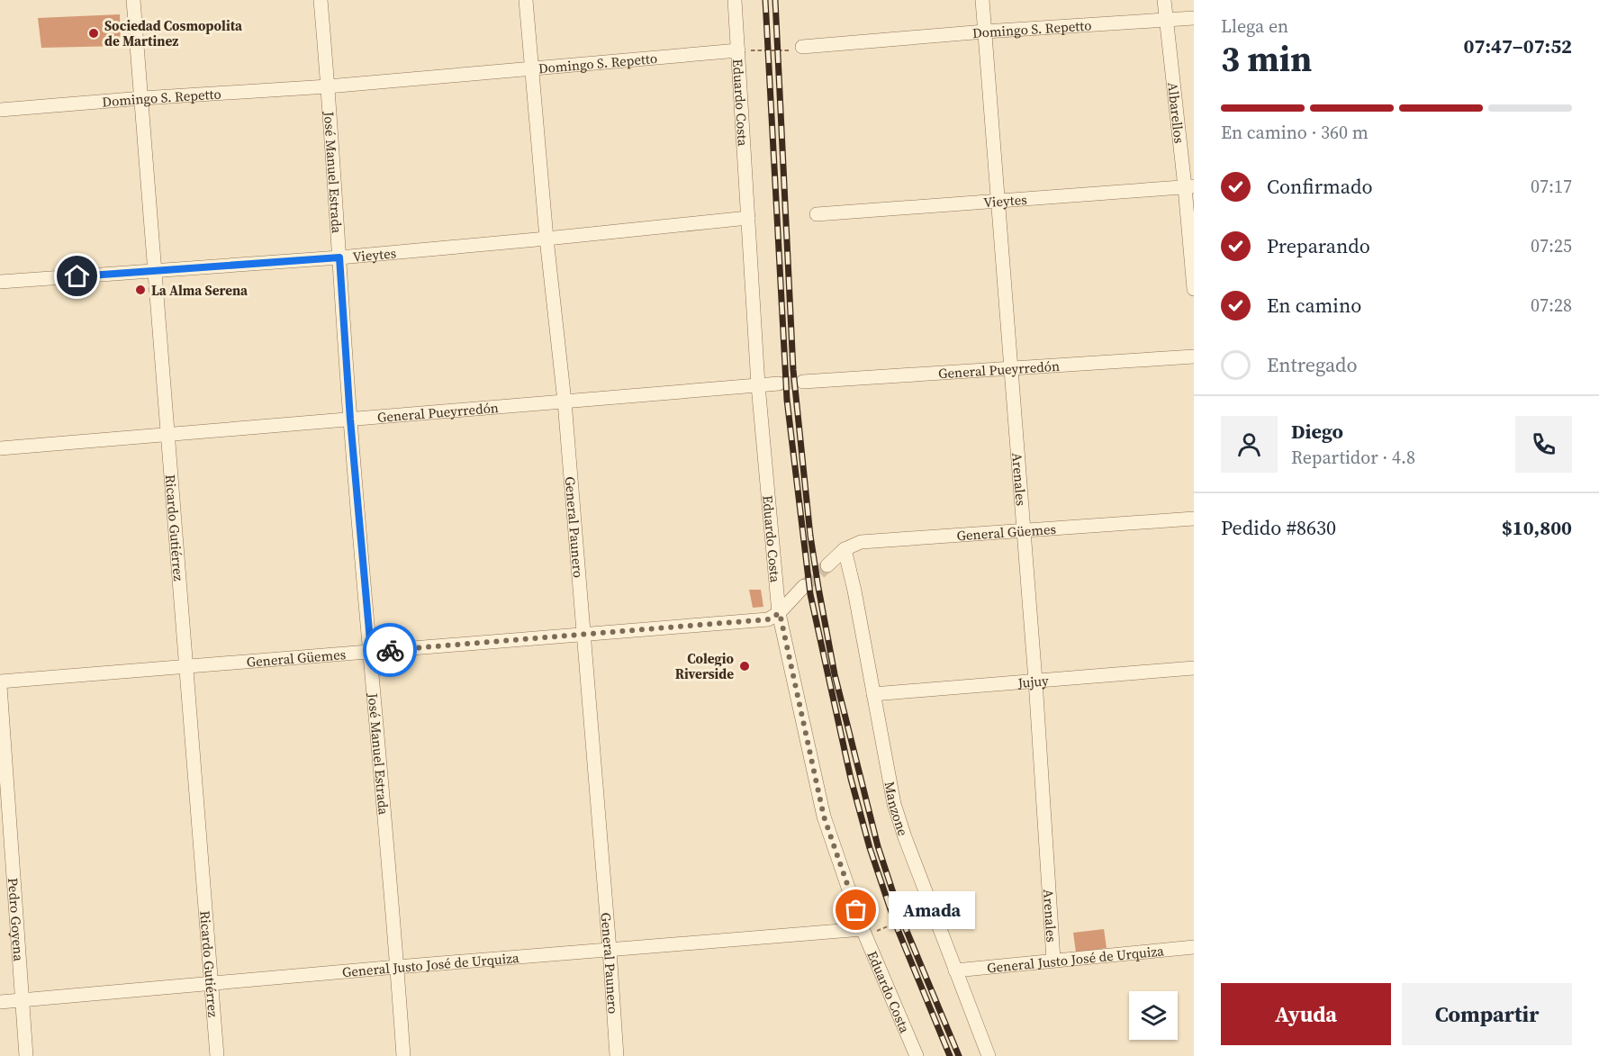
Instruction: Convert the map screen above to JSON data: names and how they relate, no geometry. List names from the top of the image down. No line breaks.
{"streets":{"street":["Domingo S. Repetto","Eduardo Costa","Albarellos","José Manuel Estrada","Vieytes","General Pueyrredón","Arenales","General Paunero","Ricardo Gutiérrez","General Güemes","Jujuy","Manzone","Pedro Goyena","General Justo José de Urquiza"]},"crossings":[["Domingo S. Repetto","Eduardo Costa"],["Domingo S. Repetto","Albarellos"],["Domingo S. Repetto","José Manuel Estrada"],["Domingo S. Repetto","Arenales"],["Domingo S. Repetto","General Paunero"],["Domingo S. Repetto","Ricardo Gutiérrez"],["Eduardo Costa","Vieytes"],["Eduardo Costa","General Pueyrredón"],["Eduardo Costa","General Güemes"],["Eduardo Costa","General Justo José de Urquiza"],["Albarellos","Vieytes"],["José Manuel Estrada","Vieytes"],["José Manuel Estrada","General Pueyrredón"],["José Manuel Estrada","General Güemes"],["José Manuel Estrada","General Justo José de Urquiza"],["Vieytes","Arenales"],["Vieytes","General Paunero"],["Vieytes","Ricardo Gutiérrez"],["General Pueyrredón","Arenales"],["General Pueyrredón","General Paunero"],["General Pueyrredón","Ricardo Gutiérrez"],["Arenales","General Güemes"],["Arenales","Jujuy"],["Arenales","General Justo José de Urquiza"],["General Paunero","General Güemes"],["General Paunero","General Justo José de Urquiza"],["Ricardo Gutiérrez","General Güemes"],["Ricardo Gutiérrez","General Justo José de Urquiza"],["General Güemes","Manzone"],["Jujuy","Manzone"],["Manzone","General Justo José de Urquiza"],["Pedro Goyena","General Justo José de Urquiza"]],"places":["Sociedad Cosmopolita de Martinez","La Alma Serena","Colegio Riverside","Amada"],"page":{"heading":["3 min","Llega en","07:47–07:52"],"panel":["Diego","Repartidor · 4.8","Pedido #8630","$10,800"],"bar":"En camino · 360 m","list":[["Confirmado","07:17"],["Preparando","07:25"],["En camino","07:28"],"Entregado"],"bubble":"Amada","buttons":["Ayuda","Compartir"]}}
